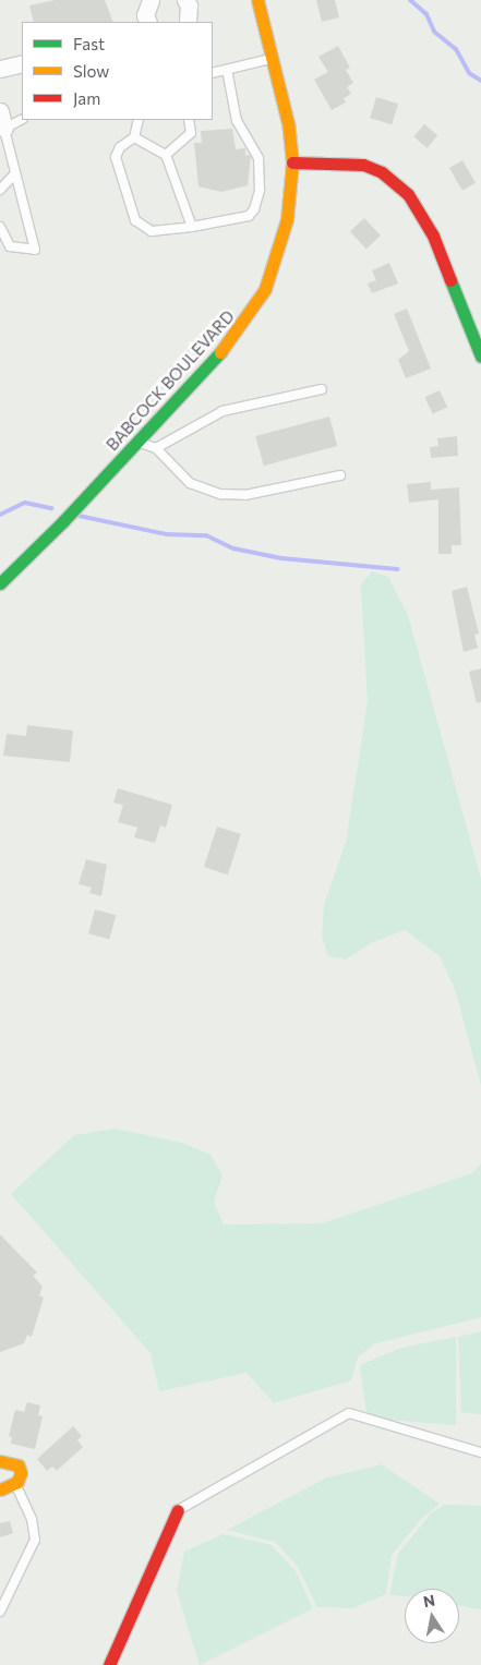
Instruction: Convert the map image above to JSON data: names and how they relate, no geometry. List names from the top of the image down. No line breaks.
{"streets":{"street":["BABCOCK BOULEVARD"]},"legend":["Fast","Slow","Jam"],"north":"top"}
